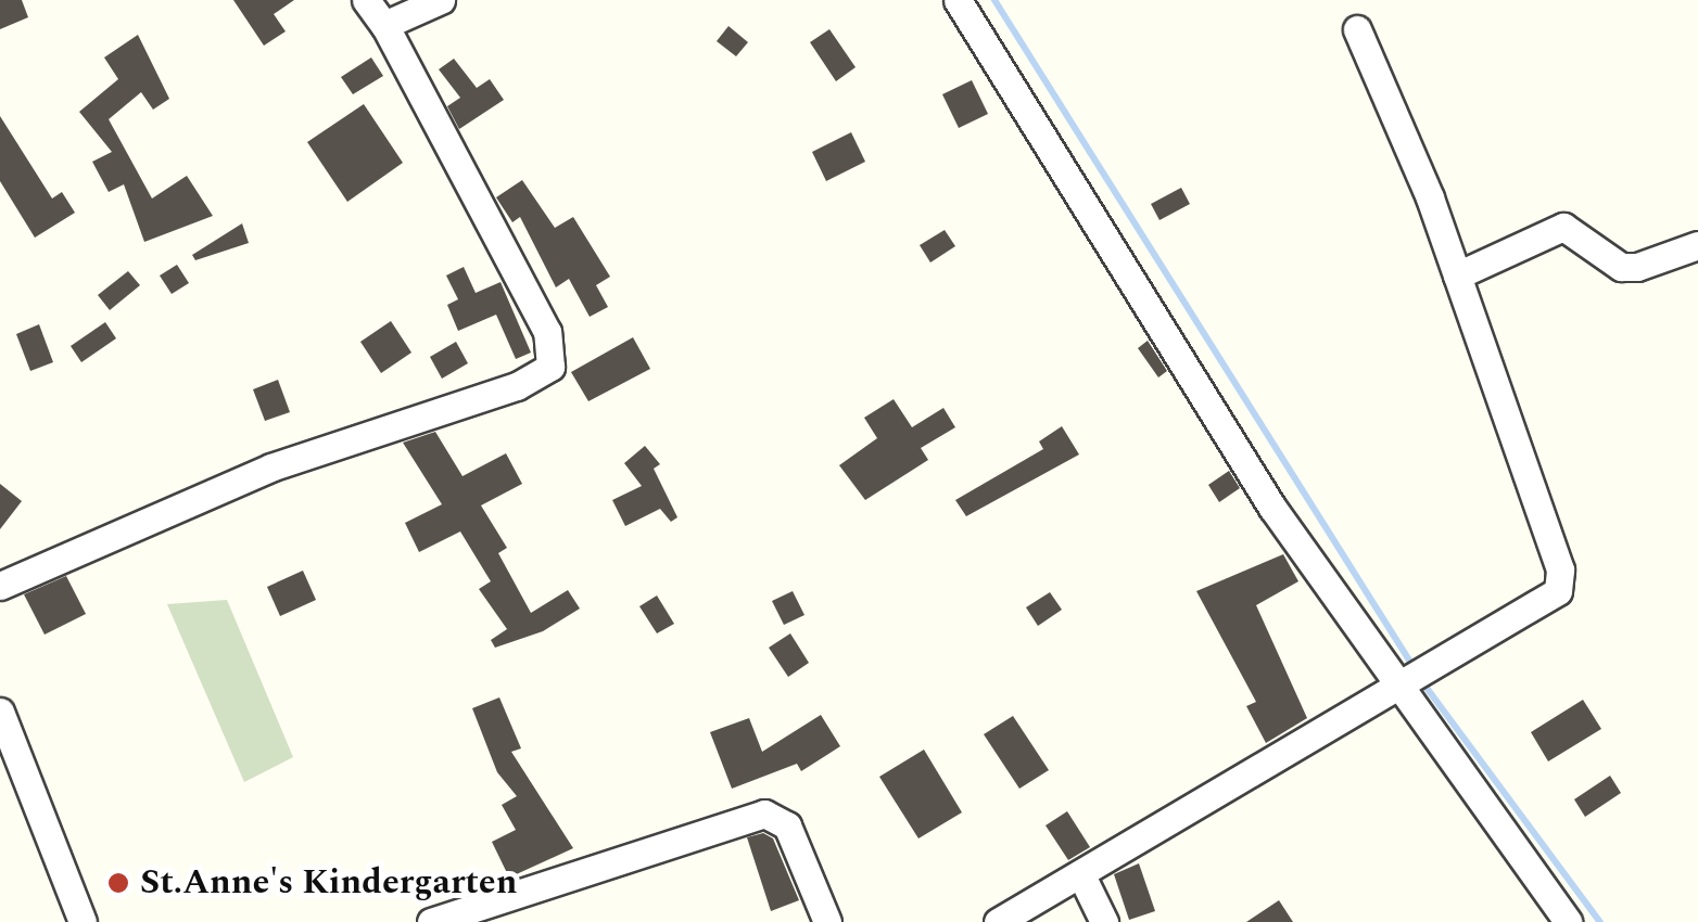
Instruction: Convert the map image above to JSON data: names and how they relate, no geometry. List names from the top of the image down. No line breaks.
{"places":["St.Anne's Kindergarten"]}
